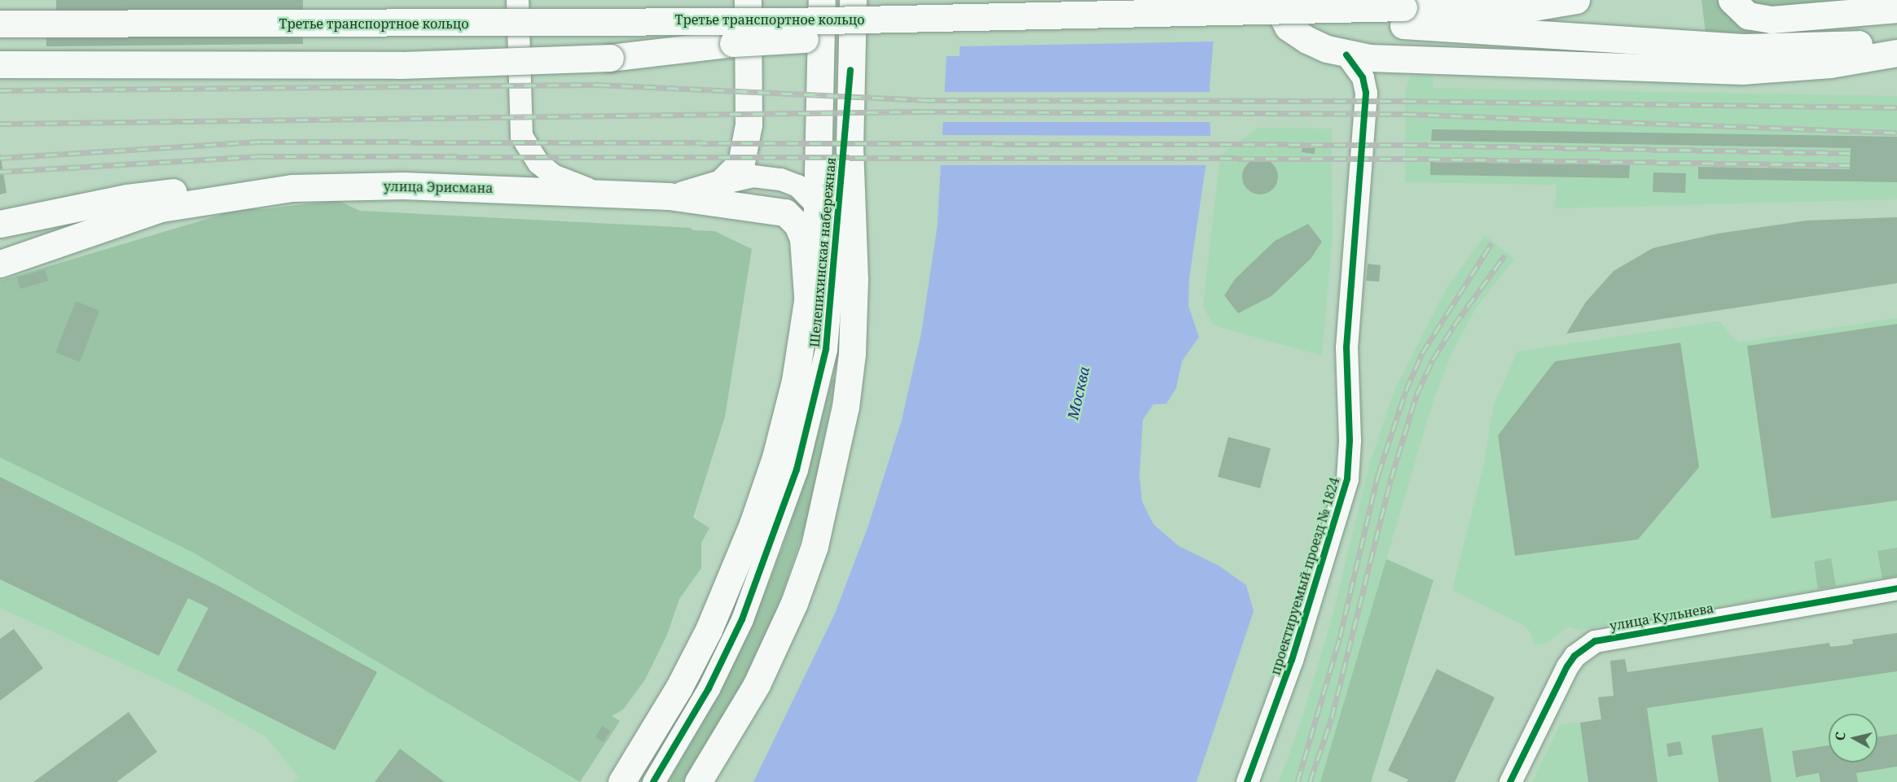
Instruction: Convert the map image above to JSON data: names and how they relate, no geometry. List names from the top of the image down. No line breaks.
{"streets":{"main road":["Третье транспортное кольцо","улица Эрисмана","Шелепихинская набережная"],"street":["проектируемый проезд № 1824","улица Кульнева"]},"crossings":[["улица Эрисмана","Шелепихинская набережная"]],"water":["Москва"],"north":"left"}
